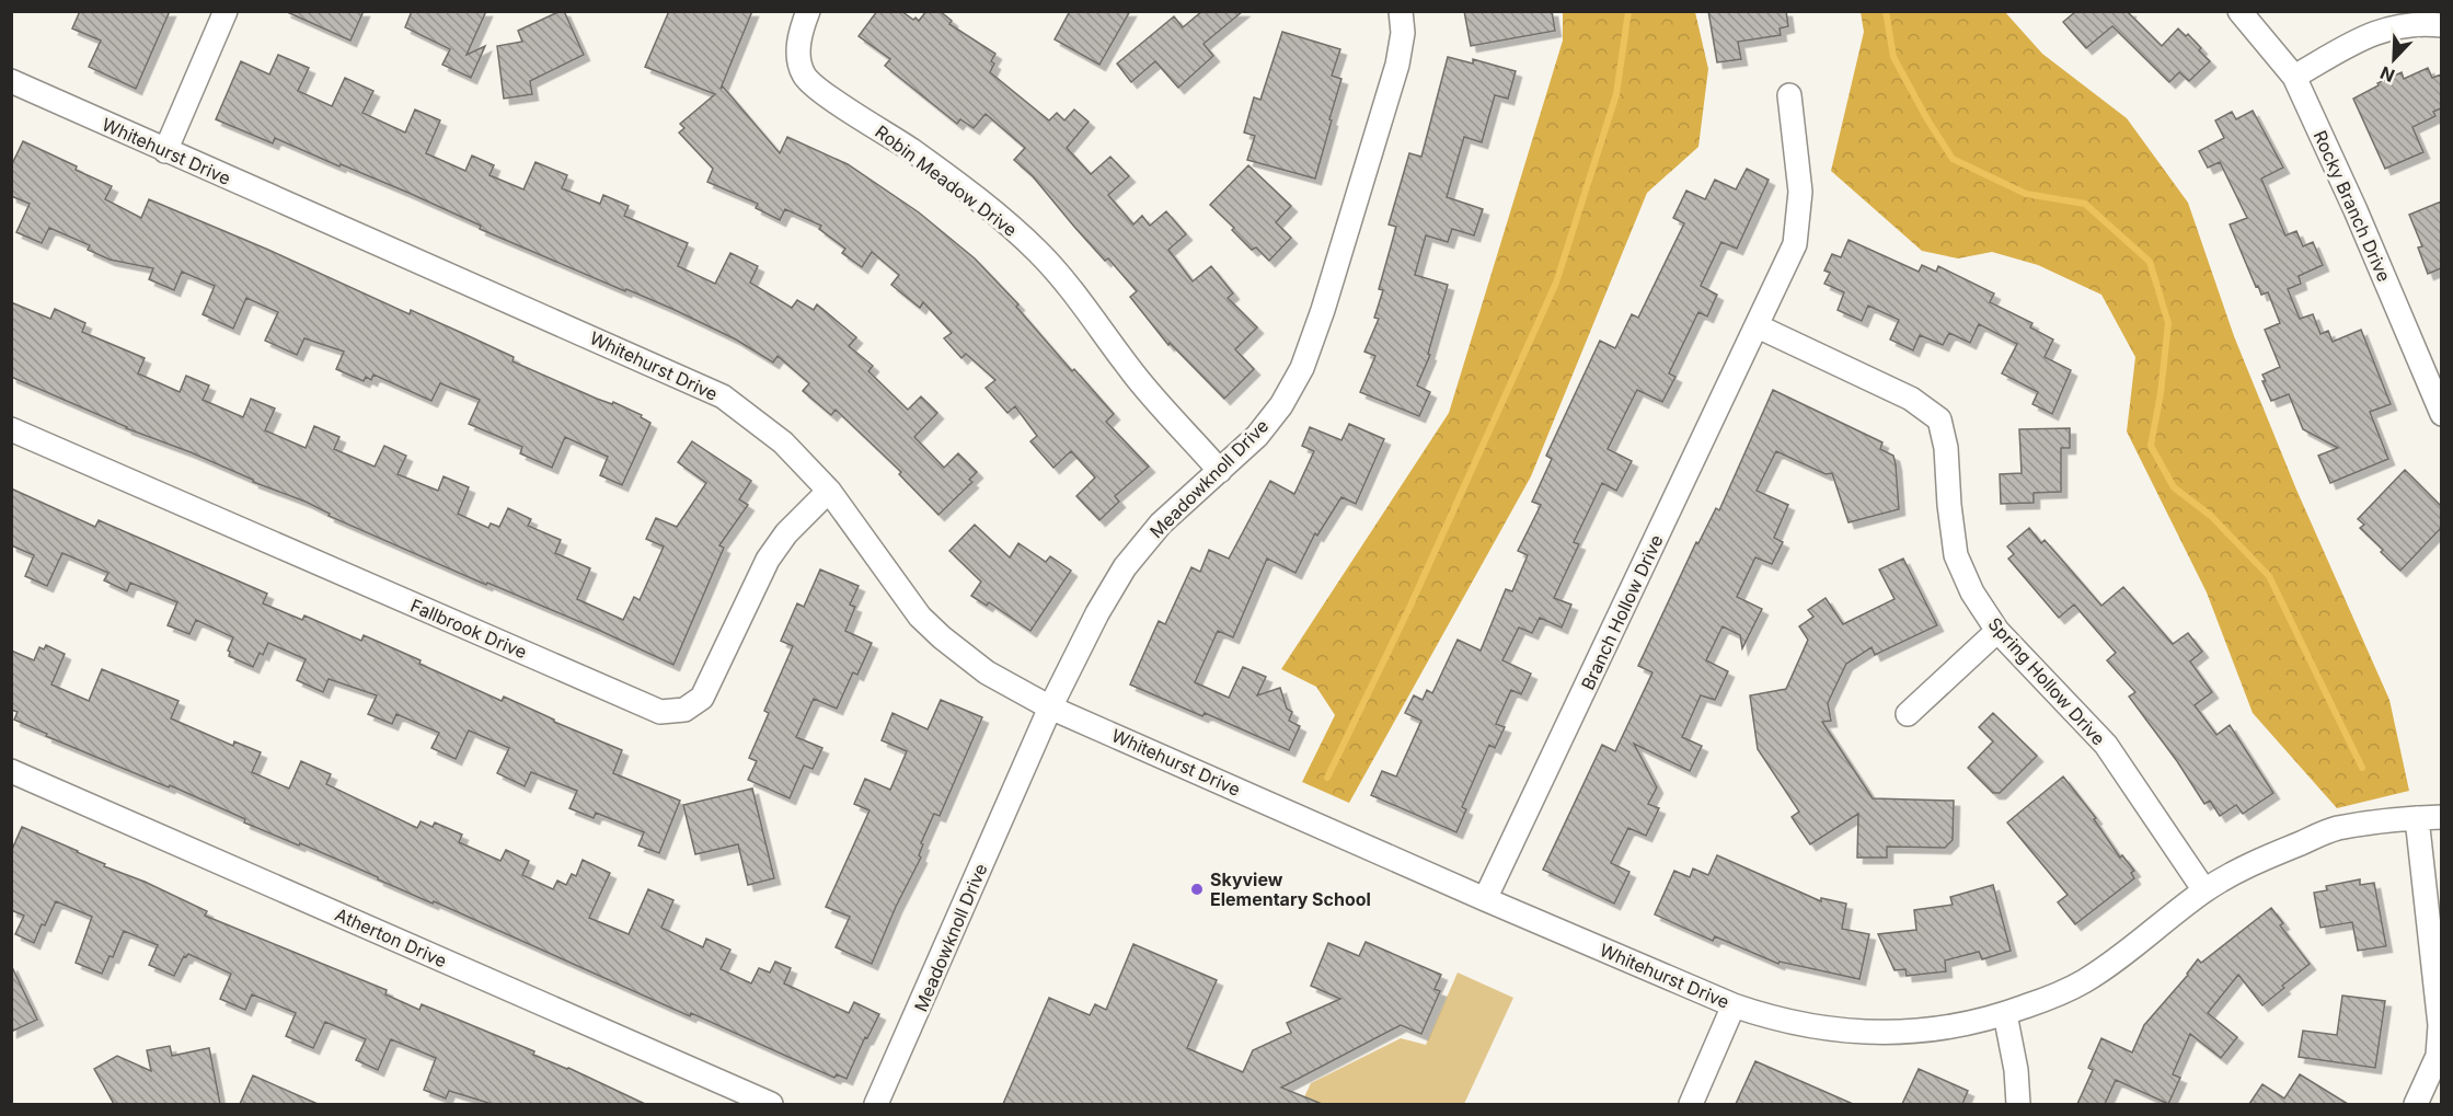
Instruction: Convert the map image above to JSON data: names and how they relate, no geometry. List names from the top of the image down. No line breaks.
{"streets":{"street":["Whitehurst Drive","Robin Meadow Drive","Rocky Branch Drive","Meadowknoll Drive","Branch Hollow Drive","Fallbrook Drive","Spring Hollow Drive","Atherton Drive"]},"crossings":[["Whitehurst Drive","Meadowknoll Drive"],["Whitehurst Drive","Branch Hollow Drive"],["Whitehurst Drive","Fallbrook Drive"],["Whitehurst Drive","Spring Hollow Drive"],["Robin Meadow Drive","Meadowknoll Drive"],["Branch Hollow Drive","Spring Hollow Drive"]],"places":["Skyview Elementary School"],"north":"bottom left"}
